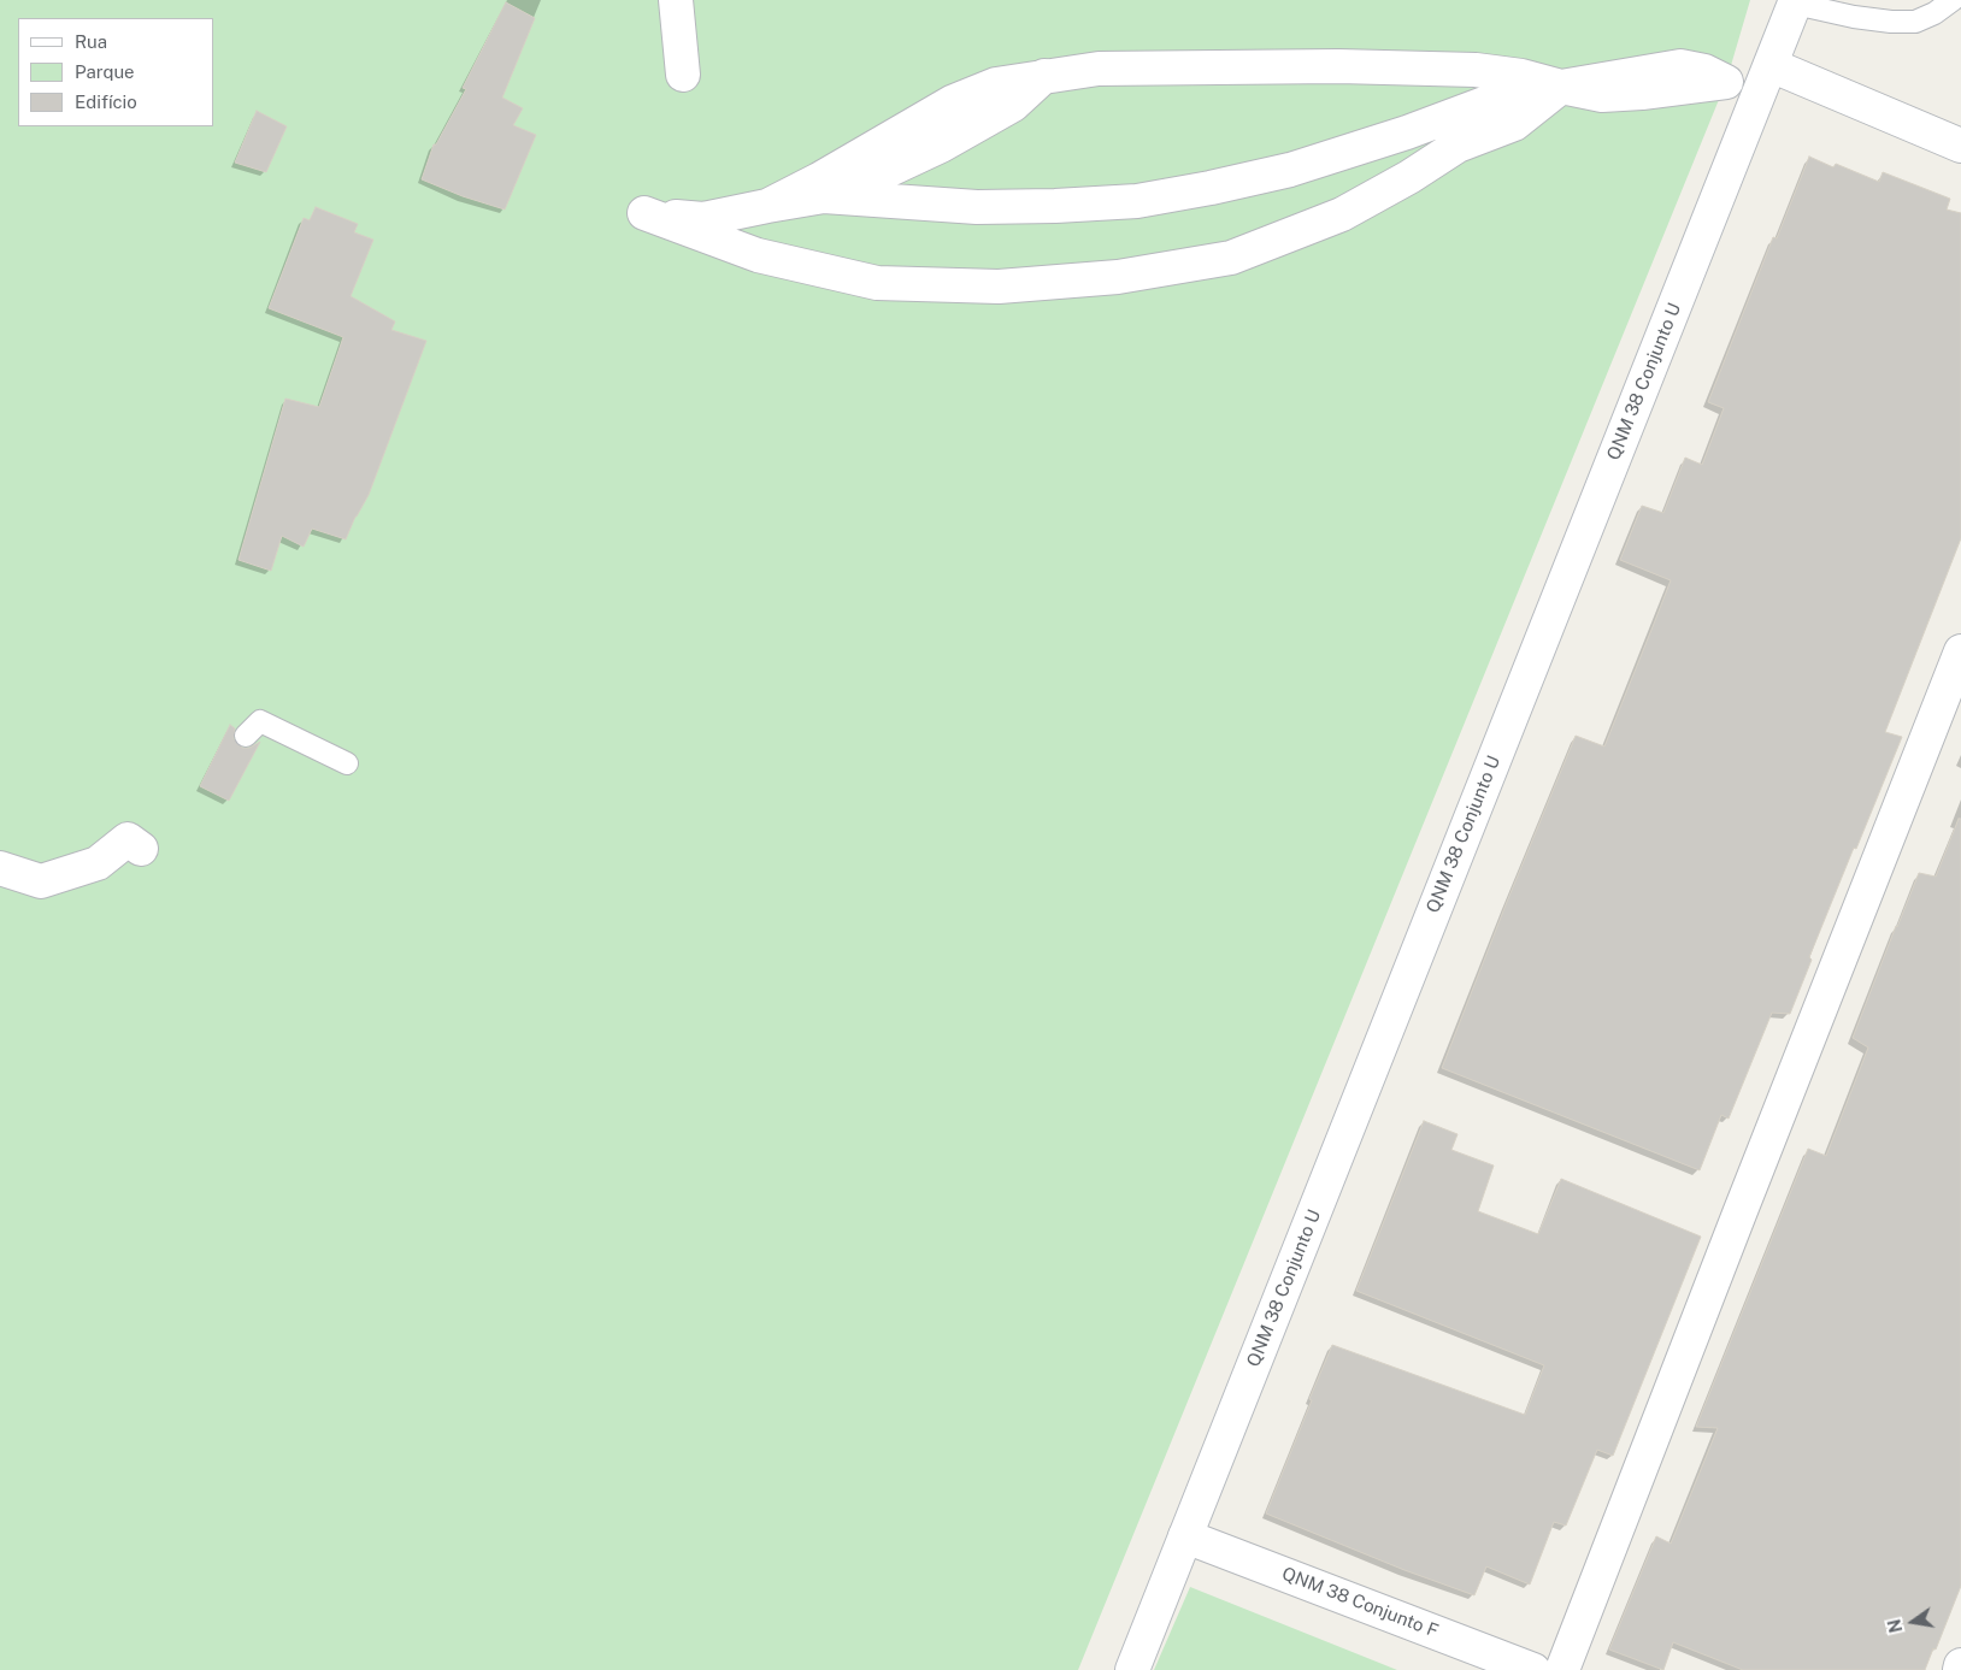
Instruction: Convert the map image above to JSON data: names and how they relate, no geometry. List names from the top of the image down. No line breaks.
{"streets":{"street":["QNM 38 Conjunto U","QNM 38 Conjunto F"]},"crossings":[["QNM 38 Conjunto U","QNM 38 Conjunto F"]],"legend":["Rua","Parque","Edifício"],"north":"left"}
